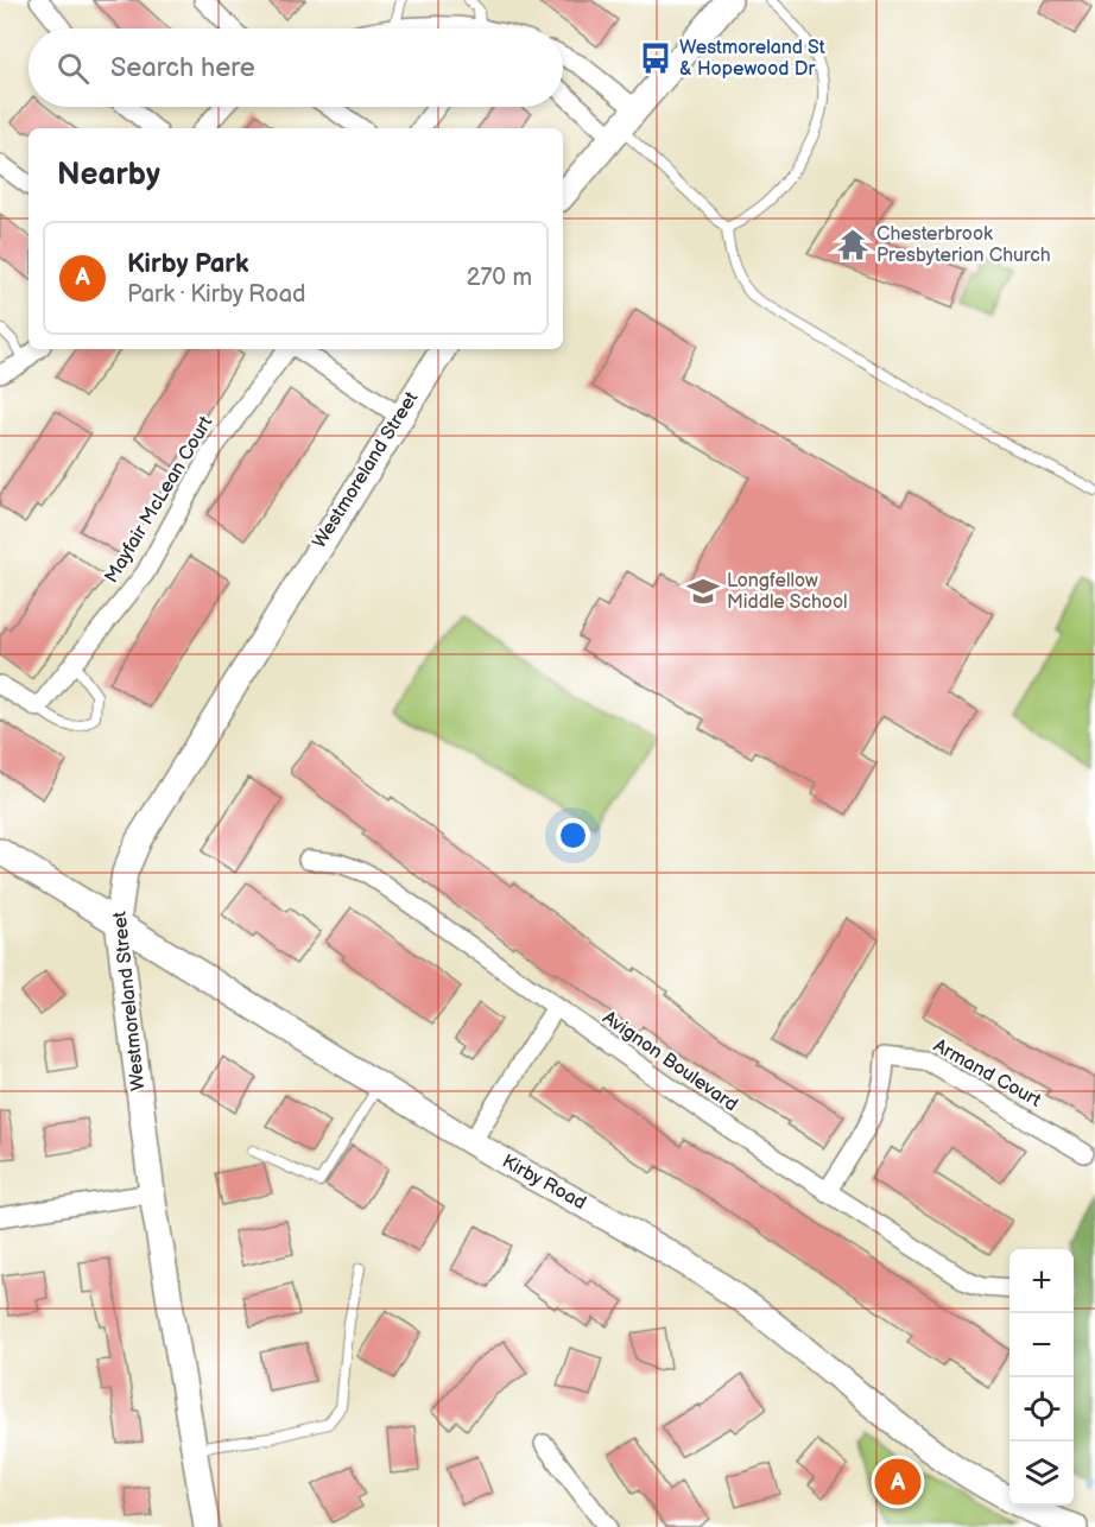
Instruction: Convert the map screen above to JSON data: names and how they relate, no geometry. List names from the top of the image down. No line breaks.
{"streets":{"main road":["Westmoreland Street","Kirby Road"],"street":["Mayfair McLean Court","Avignon Boulevard","Armand Court"]},"crossings":[["Westmoreland Street","Mayfair McLean Court"],["Westmoreland Street","Kirby Road"],["Avignon Boulevard","Armand Court"]],"places":{"bus stop":["Westmoreland St & Hopewood Dr"],"temple":["Chesterbrook Presbyterian Church"],"school or university":["Longfellow Middle School"]},"page":{"search":"Search here","heading":"Nearby","list":[{"mark":"A","name":"Kirby Park","note":"Park · Kirby Road","value":"270 m"}],"map_buttons":["+","−"],"pins":"A"}}
